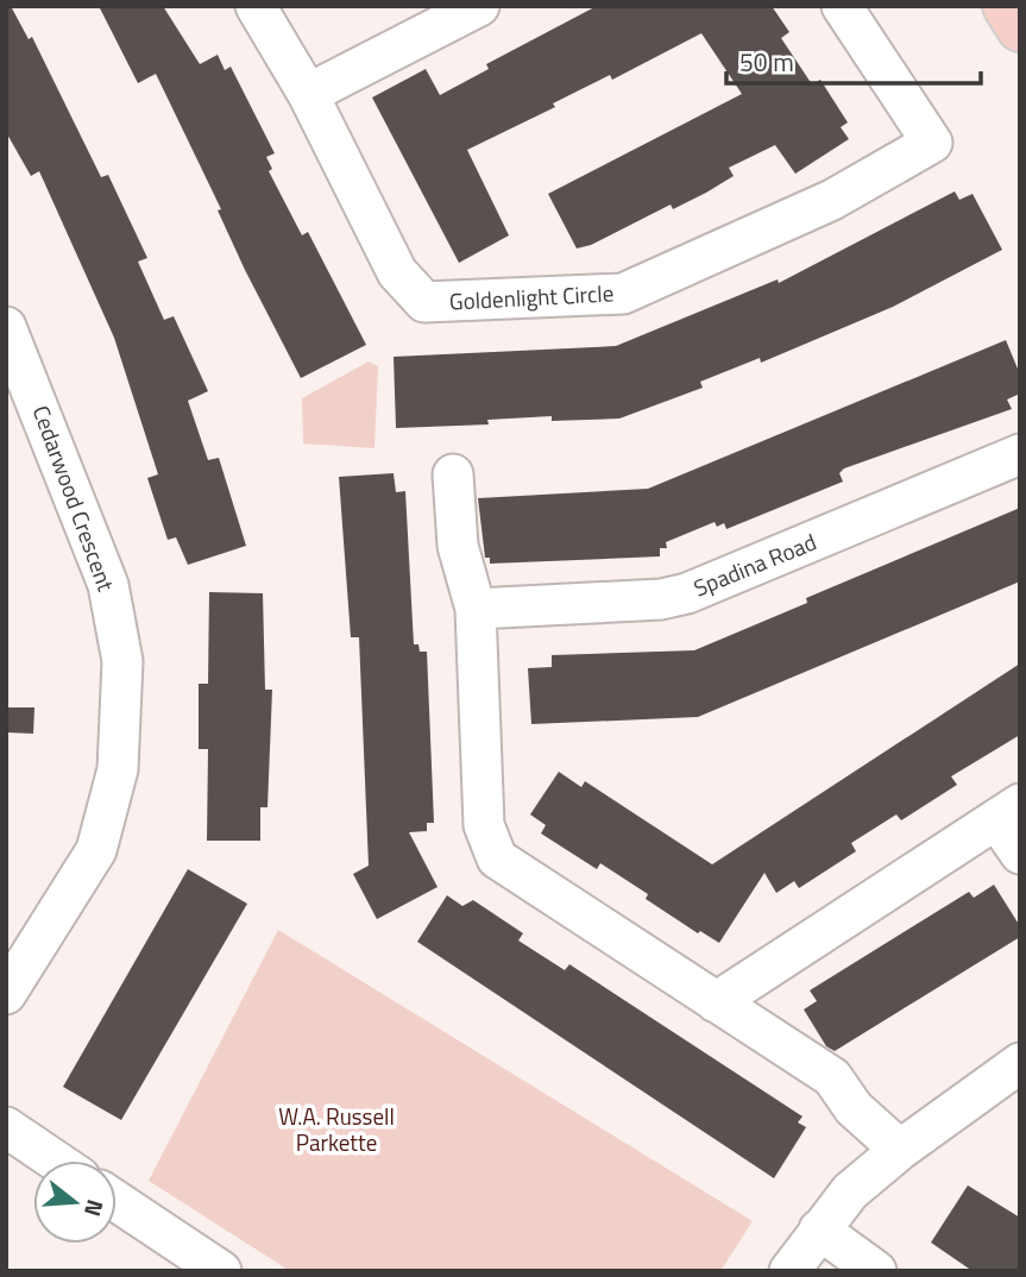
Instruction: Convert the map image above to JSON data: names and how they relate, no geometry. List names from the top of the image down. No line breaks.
{"streets":{"street":["Goldenlight Circle","Cedarwood Crescent","Spadina Road"]},"parks":["W.A. Russell Parkette"],"scale_bar":"50 m","north":"right"}
